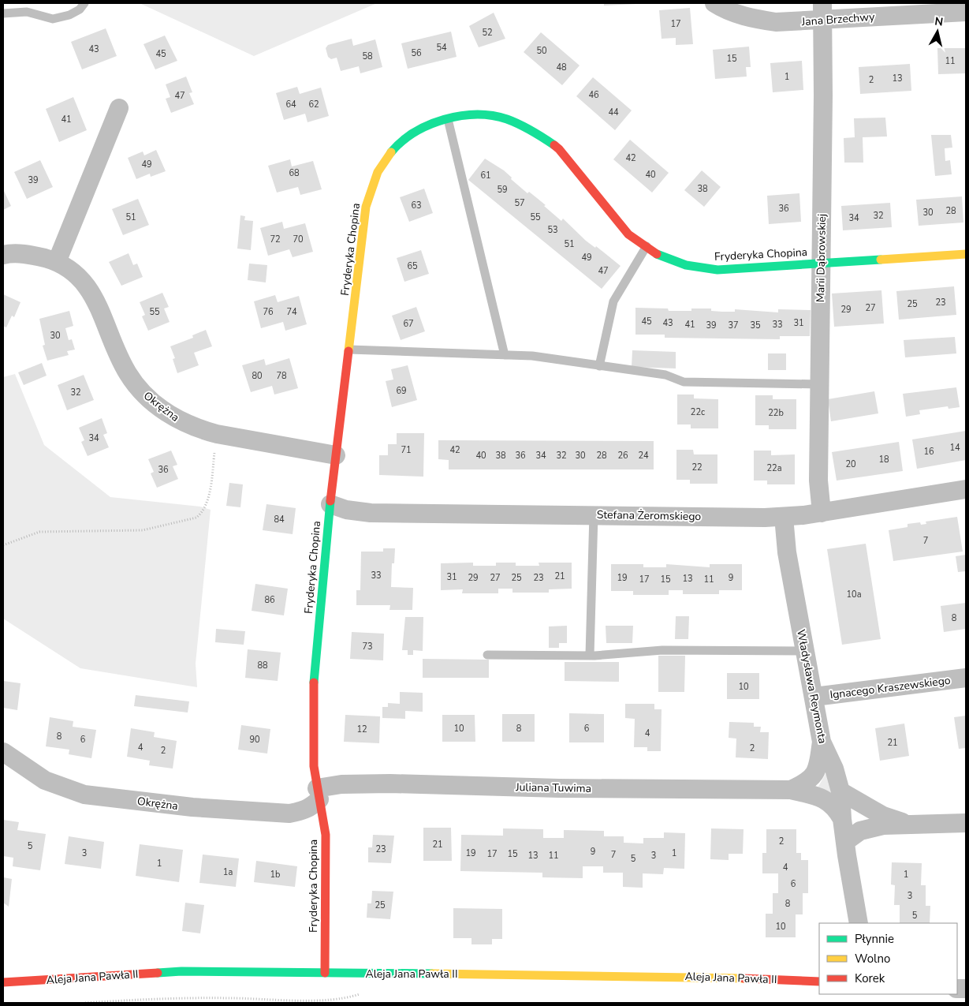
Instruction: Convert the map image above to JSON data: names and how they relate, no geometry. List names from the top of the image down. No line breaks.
{"streets":{"street":["Jana Brzechwy","Fryderyka Chopina","Marii Dąbrowskiej","Okrężna","Stefana Żeromskiego","Władysława Reymonta","Ignacego Kraszewskiego","Juliana Tuwima","Aleja Jana Pawła II"]},"crossings":[["Jana Brzechwy","Marii Dąbrowskiej"],["Fryderyka Chopina","Marii Dąbrowskiej"],["Fryderyka Chopina","Okrężna"],["Fryderyka Chopina","Stefana Żeromskiego"],["Fryderyka Chopina","Juliana Tuwima"],["Fryderyka Chopina","Aleja Jana Pawła II"],["Marii Dąbrowskiej","Stefana Żeromskiego"],["Okrężna","Juliana Tuwima"],["Stefana Żeromskiego","Władysława Reymonta"],["Władysława Reymonta","Ignacego Kraszewskiego"],["Władysława Reymonta","Juliana Tuwima"]],"house_numbers":["17","52","54","43","50","56","45","58","15","11","48","1","13","2","46","47","64","62","44","41","42","49","68","40","61","39","38","59","57","63","36","28","30","32","51","55","34","53","72","70","51","49","65","47","23","25","27","29","55","76","74","45","43","31","67","41","33","39","37","35","30","80","78","69","32","22c","22b","34","14","71","42","16","40","38","36","34","32","30","28","26","24","18","20","22","22a","36","84","7","33","21","31","29","27","25","23","19","9","13","17","15","11","10a","86","8","73","88","10","10","8","6","12","4","8","6","90","21","4","2","2","2","21","5","23","9","3","19","1","17","15","7","13","11","3","5","1","4","1a","1b","1","6","3","8","25","5","10"],"legend":["Płynnie","Wolno","Korek"],"north":"top"}
